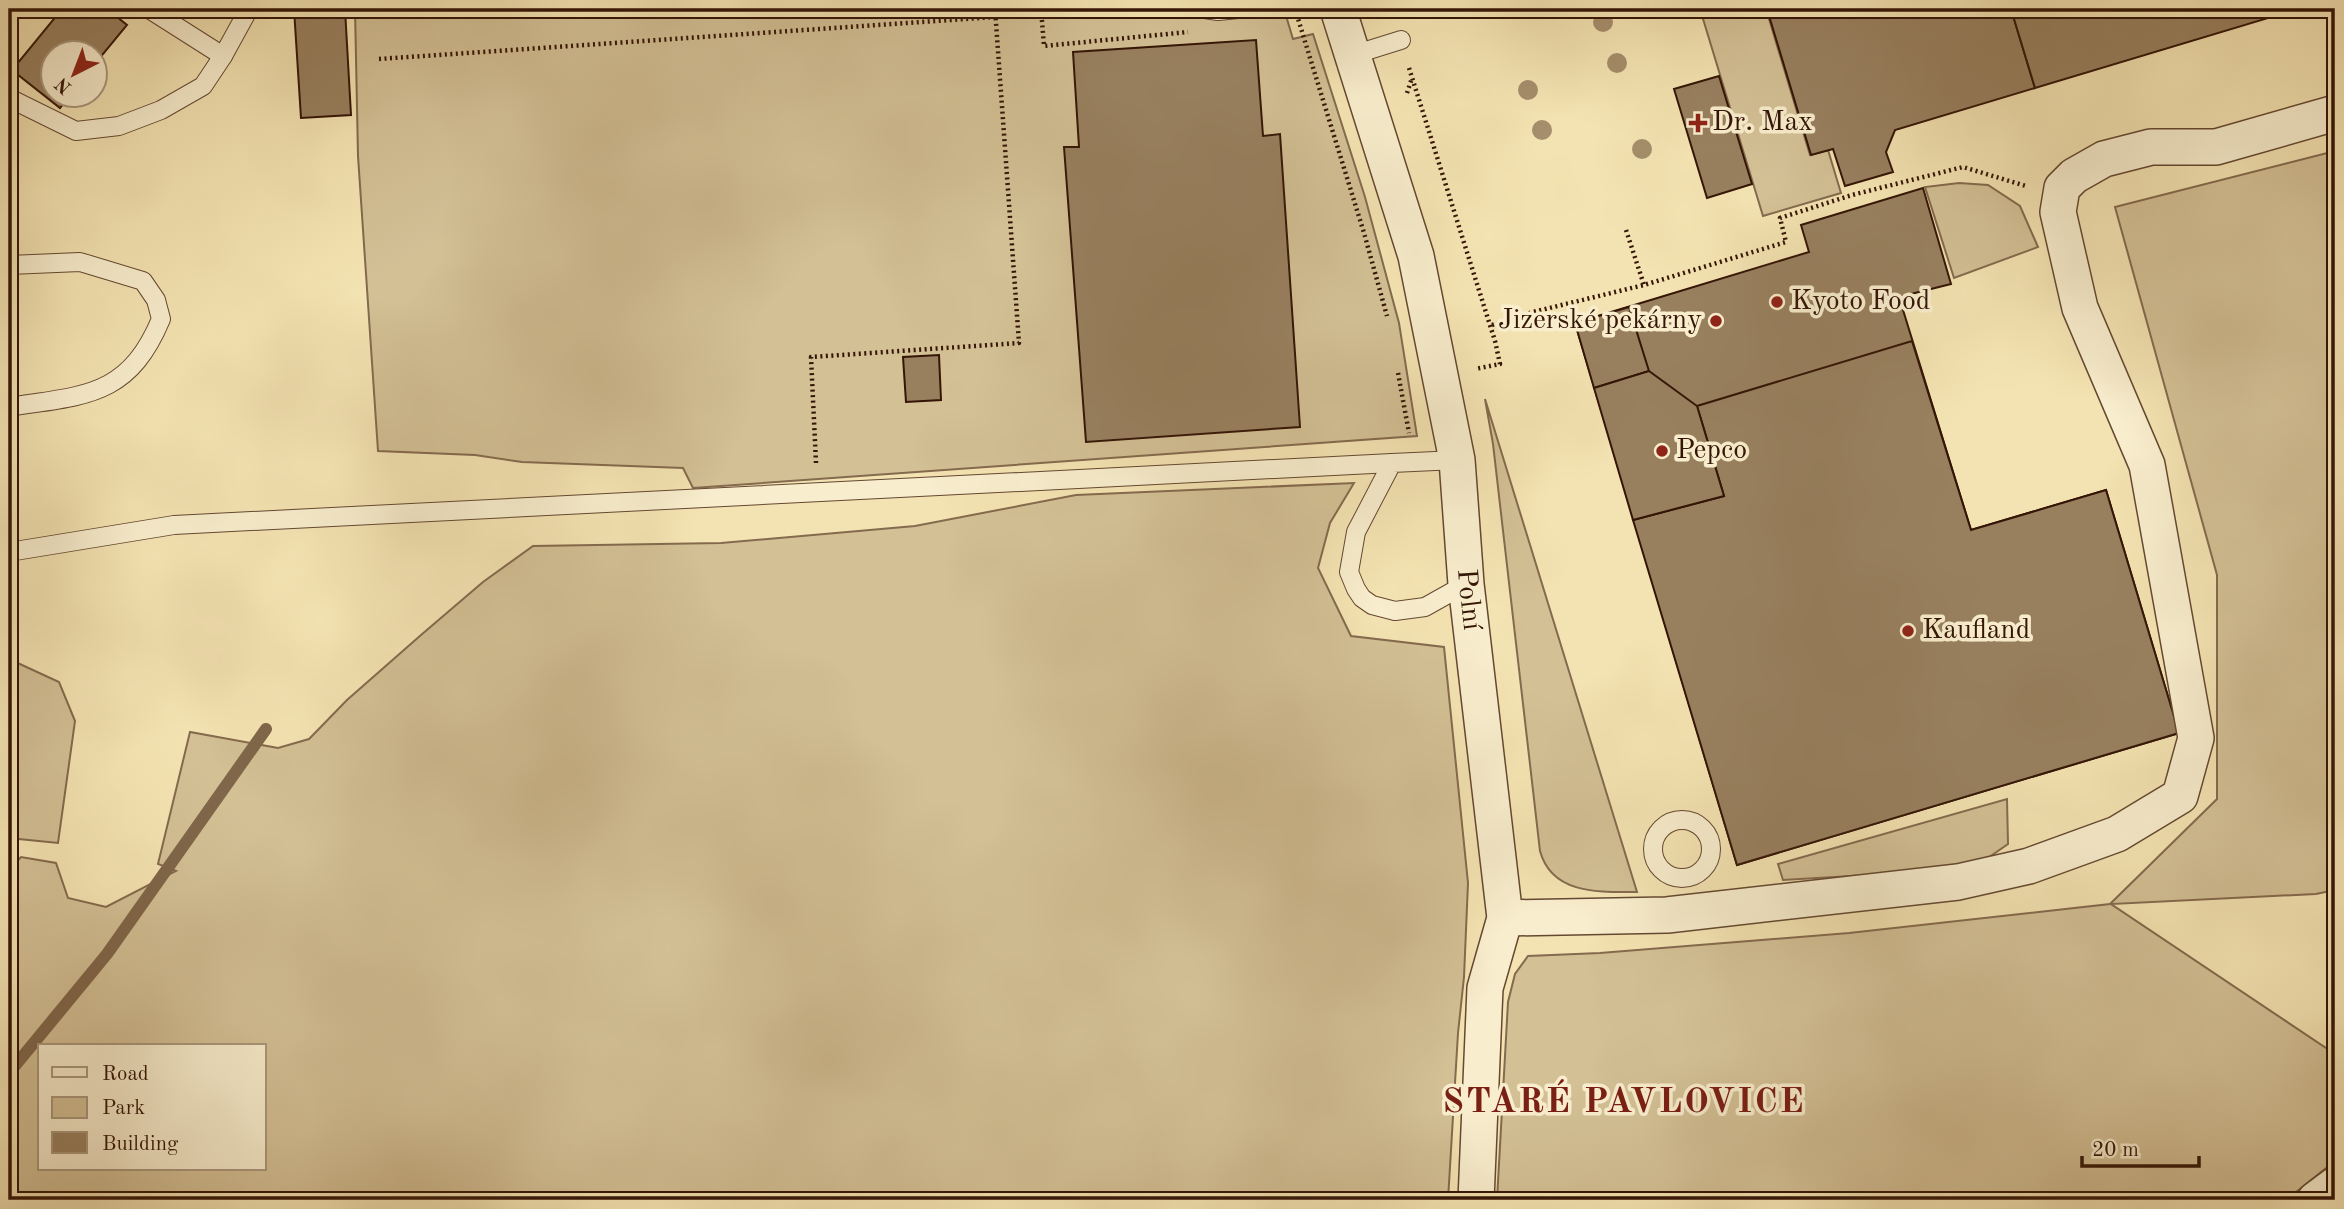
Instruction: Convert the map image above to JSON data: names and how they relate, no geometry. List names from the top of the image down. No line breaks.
{"streets":{"street":["Polní"]},"districts":["STARÉ PAVLOVICE"],"places":{"health":["Dr. Max"],"other":["Kyoto Food","Jizerské pekárny","Pepco","Kaufland"]},"legend":["Road","Park","Building"],"scale_bar":"20 m","north":"bottom left"}
